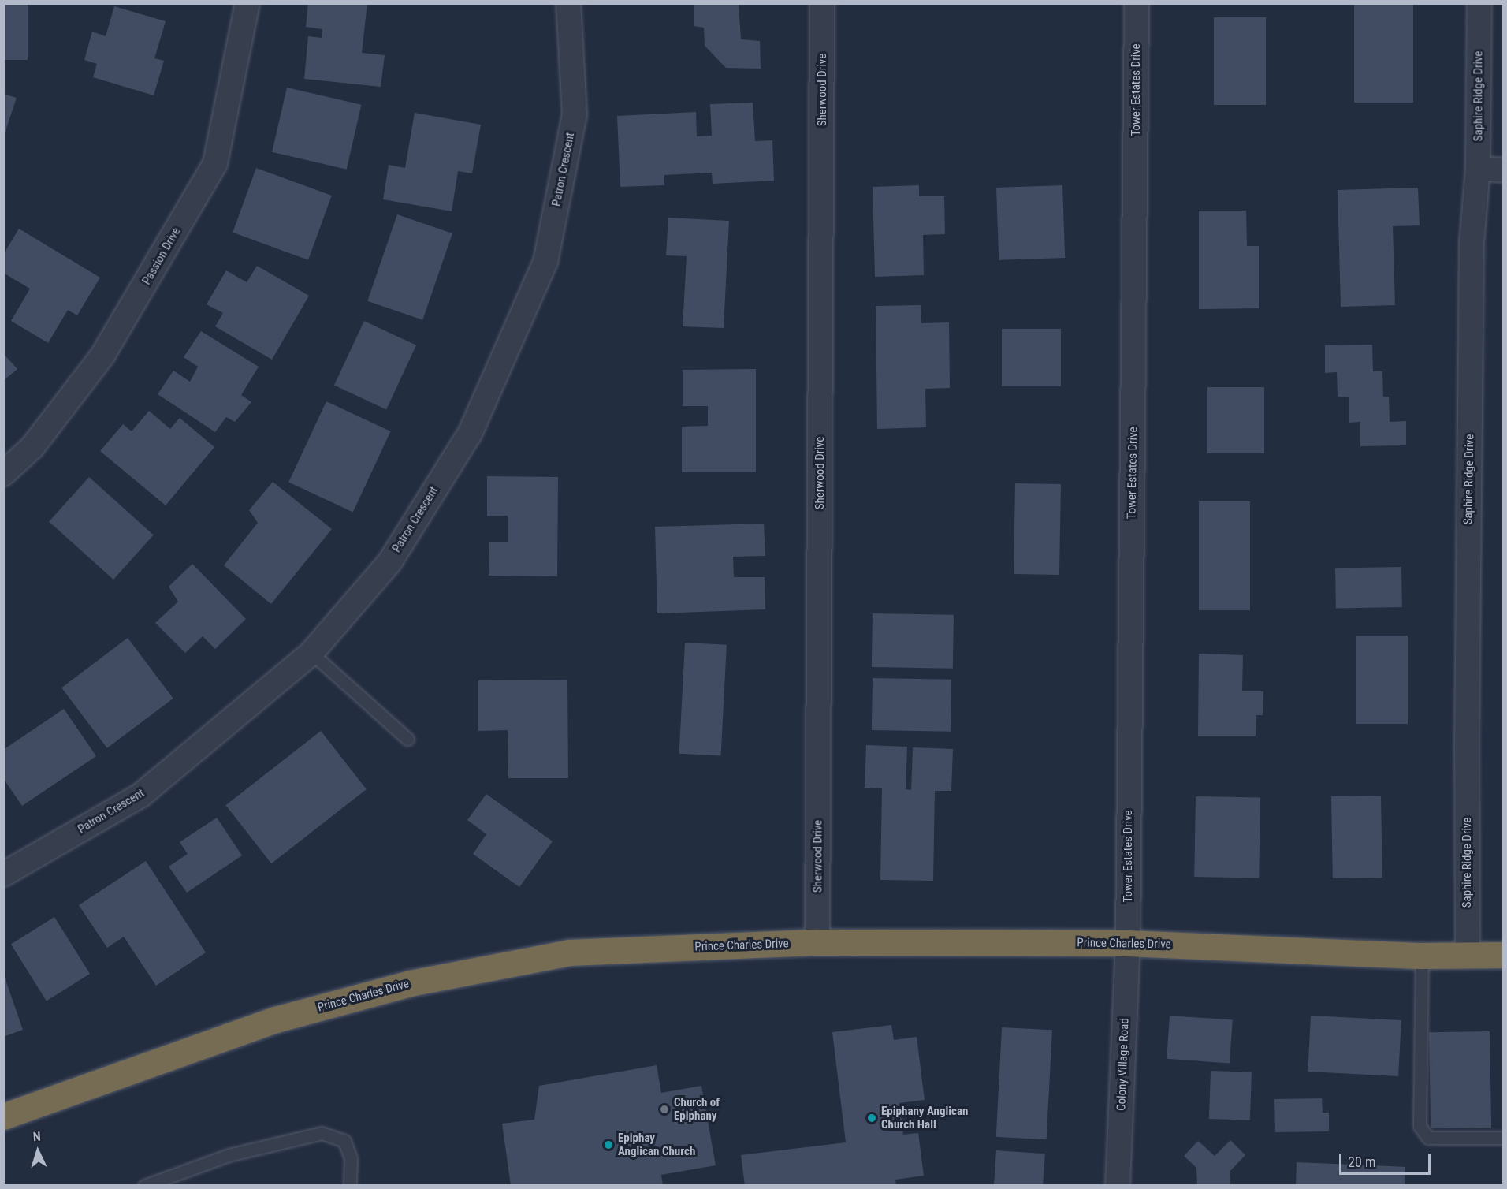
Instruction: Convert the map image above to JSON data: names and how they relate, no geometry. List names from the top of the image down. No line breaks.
{"streets":{"highway":["Prince Charles Drive"],"street":["Sherwood Drive","Tower Estates Drive","Saphire Ridge Drive","Patron Crescent","Passion Drive","Colony Village Road"]},"crossings":[["Sherwood Drive","Prince Charles Drive"],["Tower Estates Drive","Prince Charles Drive"],["Tower Estates Drive","Colony Village Road"],["Saphire Ridge Drive","Prince Charles Drive"],["Prince Charles Drive","Colony Village Road"]],"places":["Church of Epiphany","Epiphany Anglican Church Hall","Epiphay Anglican Church"],"scale_bar":"20 m","north":"top"}
